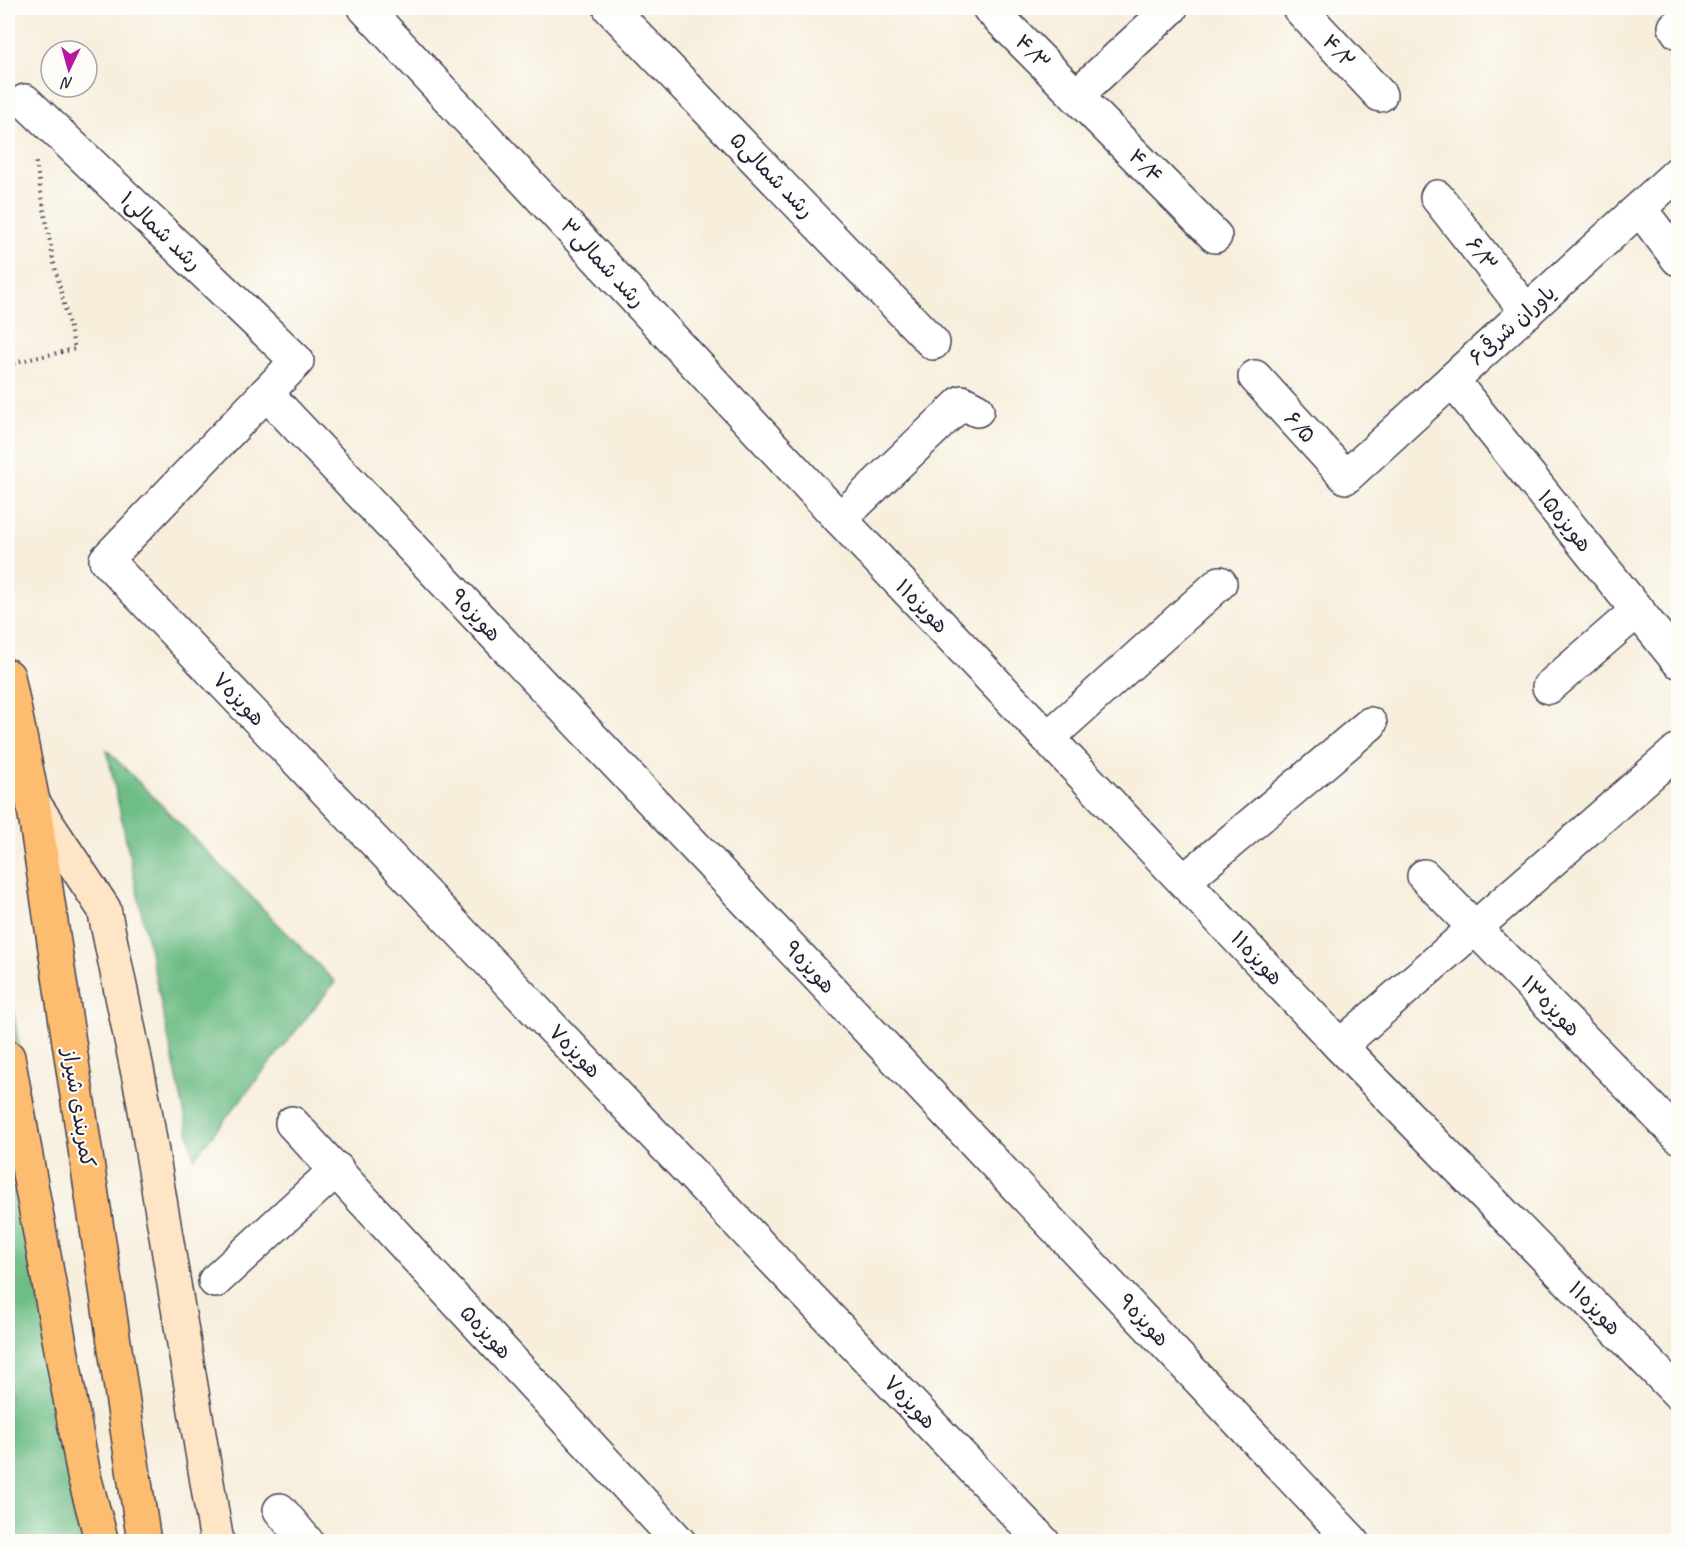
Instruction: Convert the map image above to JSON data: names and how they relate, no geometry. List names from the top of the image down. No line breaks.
{"streets":{"highway":["کمربندی شیراز"],"street":["۴/۲","۴/۳","۴/۴","رشد شمالی۵","رشد شمالی۱","۶/۳","رشد شمالی۳","یاوران شرقی۶","۶/۵","هویزه۱۵","هویزه۱۱","هویزه۹","هویزه۷","هویزه۱۳","هویزه۵"]},"crossings":[["۴/۳","۴/۴"],["رشد شمالی۱","هویزه۹"],["رشد شمالی۱","هویزه۷"],["۶/۳","یاوران شرقی۶"],["رشد شمالی۳","هویزه۱۱"],["یاوران شرقی۶","۶/۵"],["یاوران شرقی۶","هویزه۱۵"],["هویزه۹","هویزه۷"]],"north":"bottom"}
